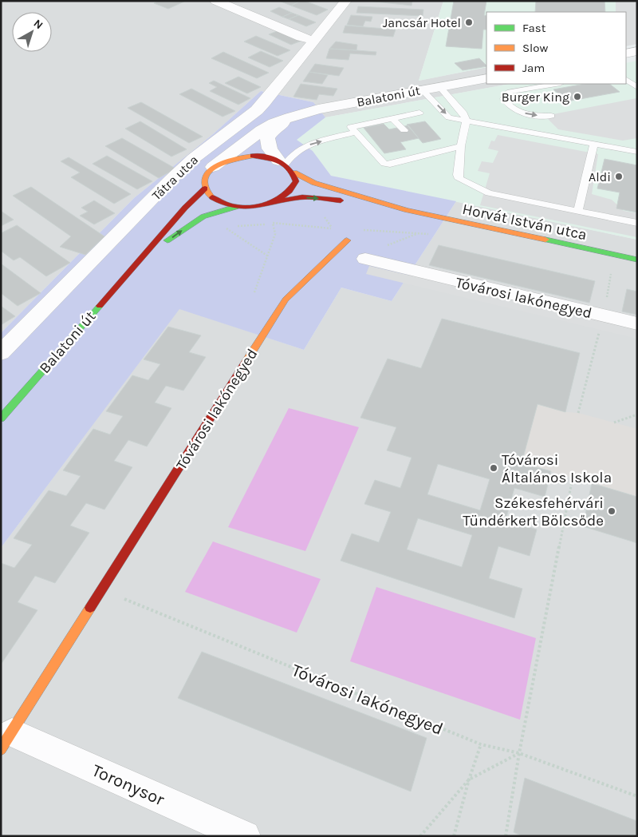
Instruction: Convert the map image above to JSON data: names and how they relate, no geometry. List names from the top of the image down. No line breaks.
{"streets":{"main road":["Balatoni út","Horvát István utca","Tóvárosi lakónegyed"],"street":["Tátra utca","Toronysor"]},"crossings":[["Balatoni út","Horvát István utca"],["Tóvárosi lakónegyed","Toronysor"]],"places":["Jancsár Hotel","Burger King","Aldi","Tóvárosi Általános Iskola","Székesfehérvári Tündérkert Bölcsőde"],"legend":["Fast","Slow","Jam"],"north":"top right"}
